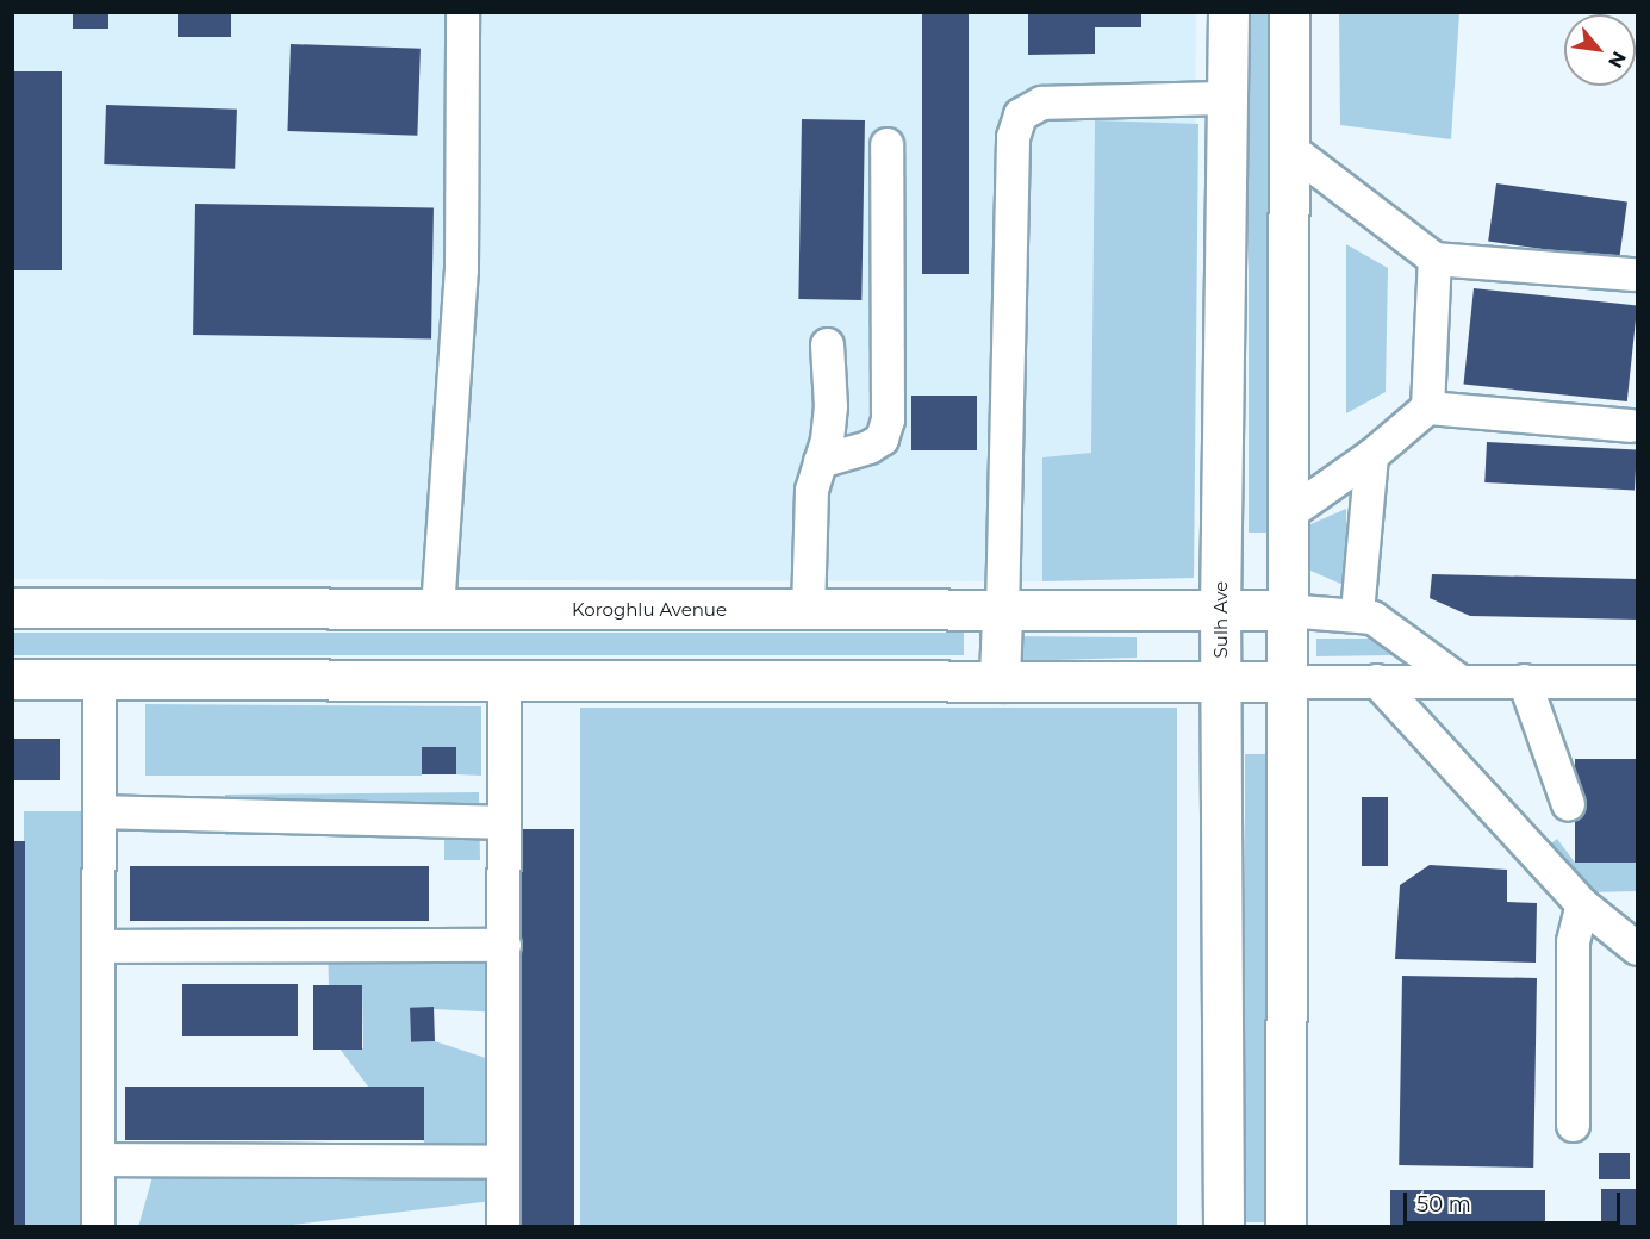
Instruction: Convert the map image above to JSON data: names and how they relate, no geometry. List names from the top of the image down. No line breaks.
{"streets":{"main road":["Koroghlu Avenue","Sulh Ave"]},"crossings":[["Koroghlu Avenue","Sulh Ave"]],"scale_bar":"50 m","north":"bottom right"}
